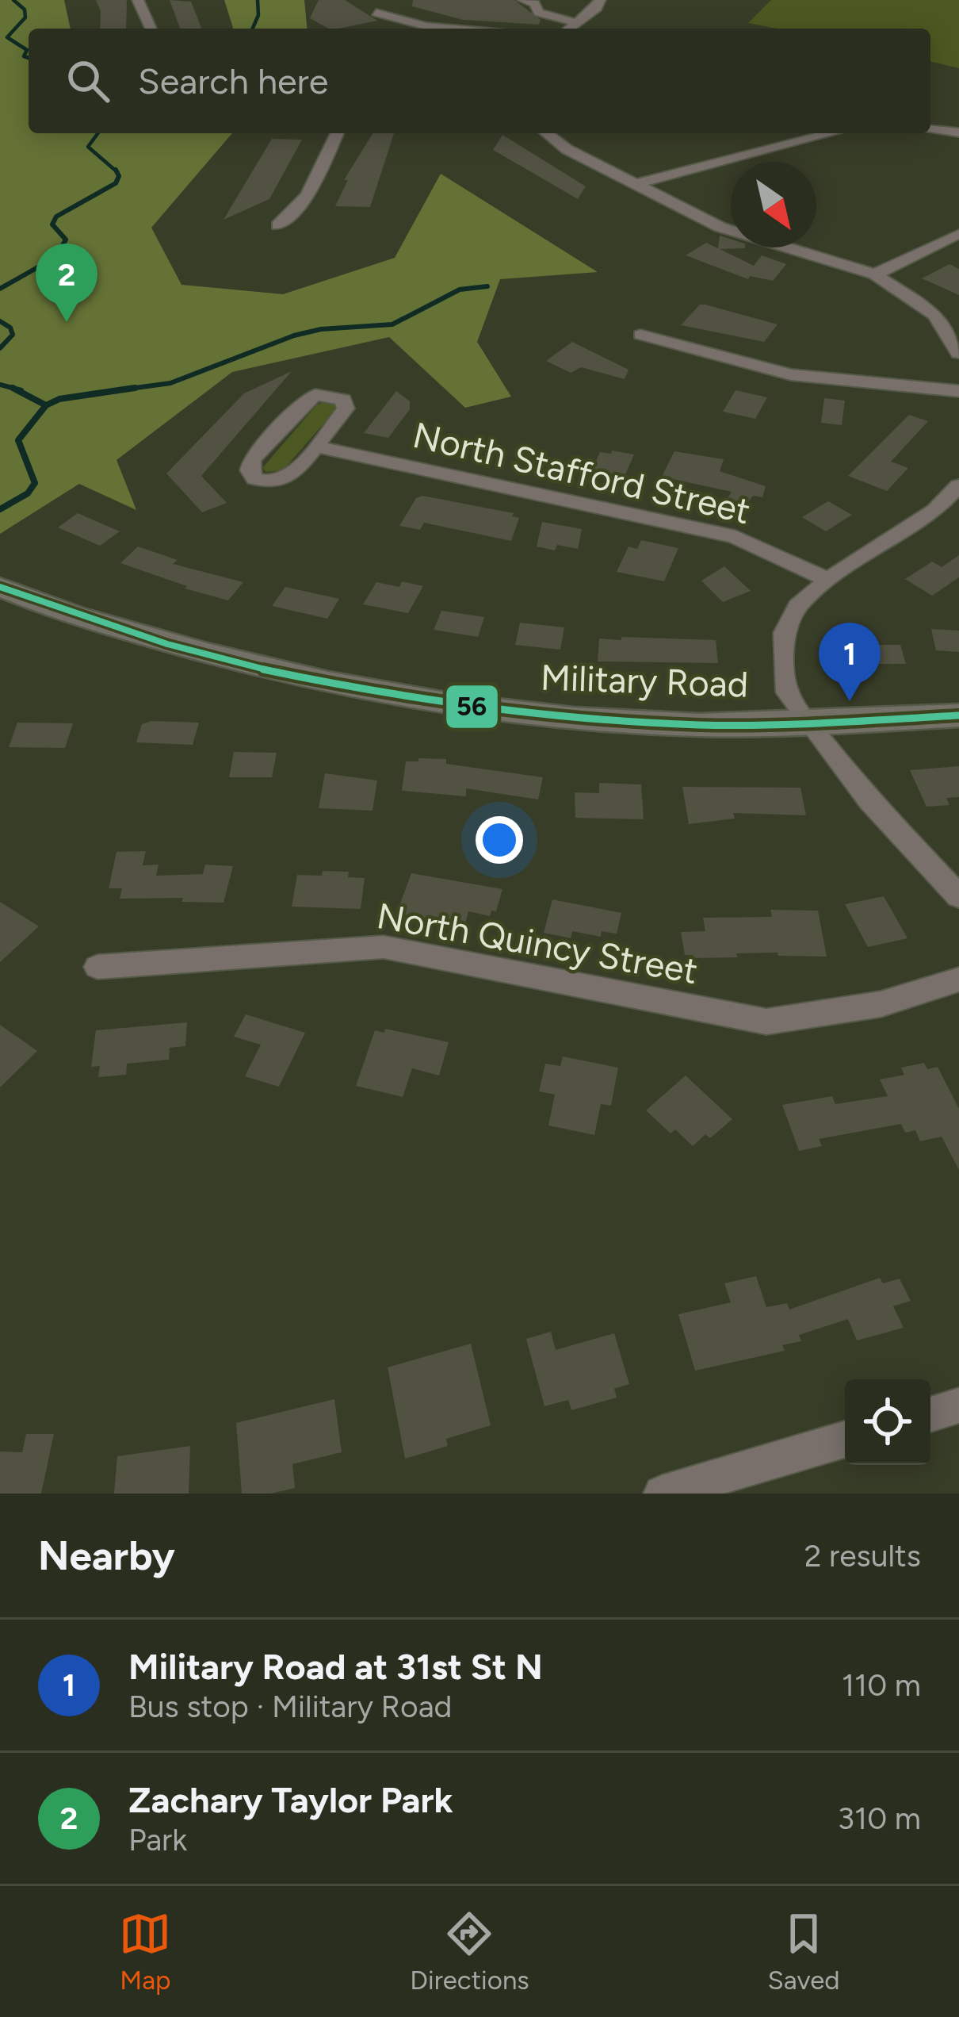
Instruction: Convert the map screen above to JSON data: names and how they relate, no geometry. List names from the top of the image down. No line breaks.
{"streets":{"main road":["Military Road"],"street":["North Stafford Street","North Quincy Street"]},"lines":["transit line 56"],"north":"bottom right","page":{"search":"Search here","pins":["2","1"],"heading":["Nearby","2 results"],"list":[{"mark":"1","name":"Military Road at 31st St N","note":"Bus stop · Military Road","value":"110 m"},{"mark":"2","name":"Zachary Taylor Park","note":"Park","value":"310 m"}],"nav":["Map","Directions","Saved"]}}
